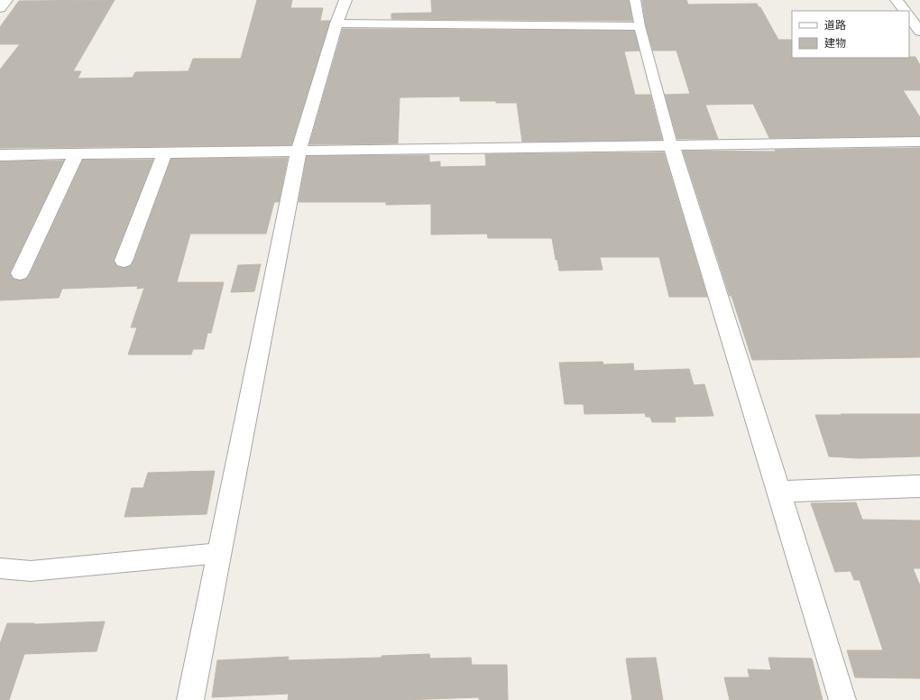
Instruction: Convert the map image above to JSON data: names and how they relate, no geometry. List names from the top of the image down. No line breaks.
{"legend":["道路","建物"]}
